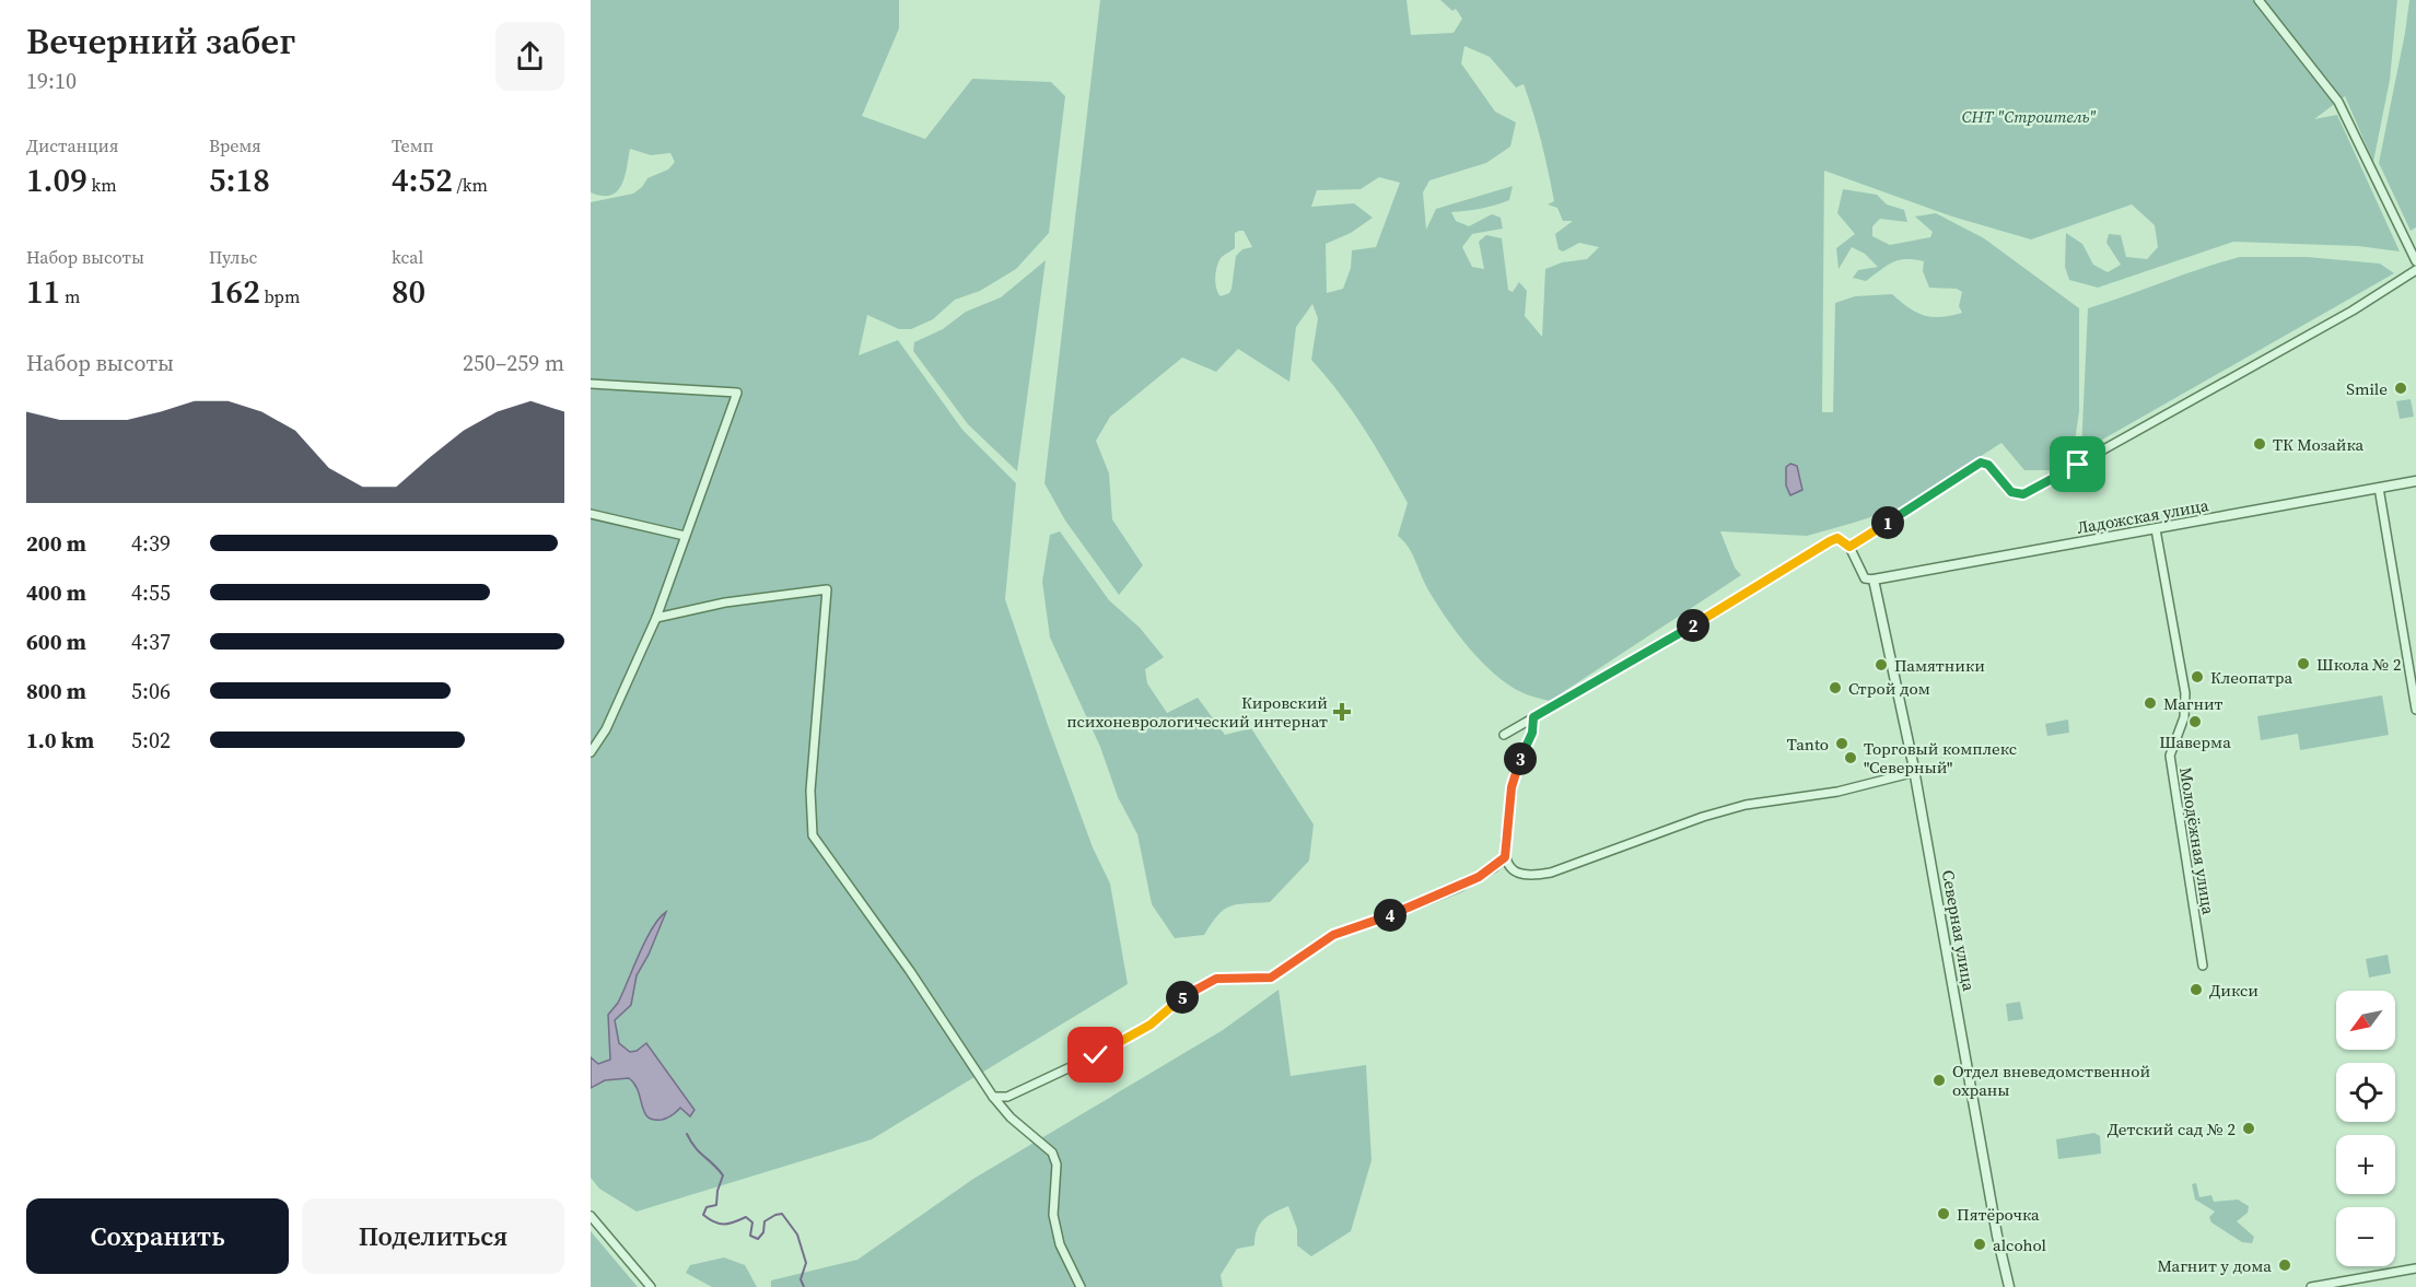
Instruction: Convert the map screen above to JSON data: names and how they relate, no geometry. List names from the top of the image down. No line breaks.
{"streets":{"street":["Ладожская улица","Молодёжная улица","Северная улица"]},"crossings":[["Ладожская улица","Молодёжная улица"],["Ладожская улица","Северная улица"]],"parks":["СНТ \"Строитель\""],"places":{"other":["Smile","ТК Мозайка","Школа № 2","Памятники","Клеопатра","Строй дом","Магнит","Шаверма","Tanto","Торговый комплекс \"Северный\"","Дикси","Отдел вневедомственной охраны","Детский сад № 2","Пятёрочка","alcohol","Магнит у дома"],"health":["Кировский психоневрологический интернат"]},"north":"bottom left","page":{"heading":["Вечерний забег","19:10"],"stats":[["Дистанция","1.09 km"],["Время","5:18"],["Темп","4:52 /km"],["Набор высоты","11 m"],["Пульс","162 bpm"],["kcal","80"]],"chart":["Набор высоты","250–259 m"],"pins":["1","2","3","4","5"],"list":[{"name":"200 m","note":"4:39"},{"name":"400 m","note":"4:55"},{"name":"600 m","note":"4:37"},{"name":"800 m","note":"5:06"},{"name":"1.0 km","note":"5:02"}],"map_buttons":["+","−"],"buttons":["Сохранить","Поделиться"]}}
